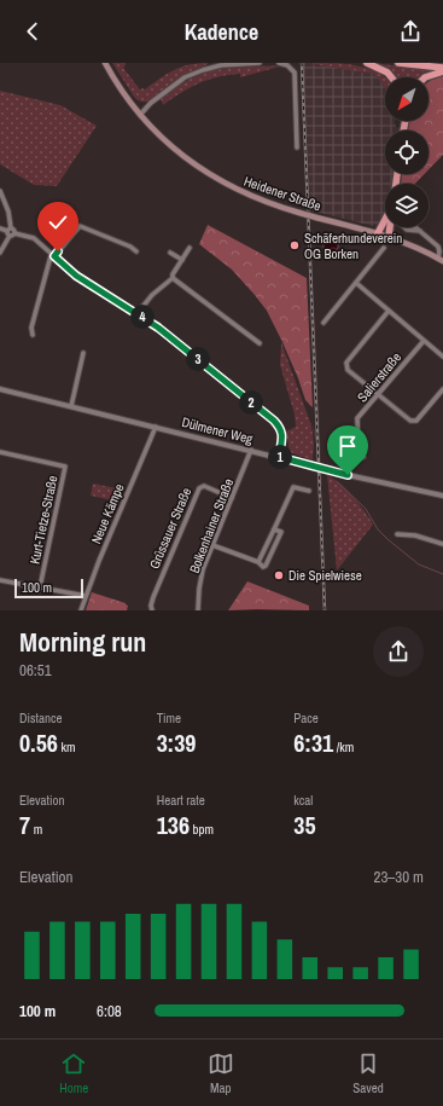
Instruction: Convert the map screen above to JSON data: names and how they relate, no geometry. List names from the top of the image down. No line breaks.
{"streets":{"main road":["Heidener Straße"],"street":["Salierstraße","Dülmener Weg","Neue Kämpe","Kurt-Tietze-Straße","Bolkenhainer Straße","Grüssauer Straße"]},"crossings":[["Dülmener Weg","Neue Kämpe"],["Dülmener Weg","Bolkenhainer Straße"],["Bolkenhainer Straße","Grüssauer Straße"]],"places":["Schäferhundeverein OG Borken","Die Spielwiese"],"scale_bar":"100 m","north":"bottom left","page":{"header":"Kadence","pins":["4","3","2","1"],"scale":"100 m","heading":["Morning run","06:51"],"stats":[["Distance","0.56 km"],["Time","3:39"],["Pace","6:31 /km"],["Elevation","7 m"],["Heart rate","136 bpm"],["kcal","35"]],"chart":["Elevation","23–30 m"],"list":[{"name":"100 m","note":"6:08"}],"tabs":["Home","Map","Saved"]}}
